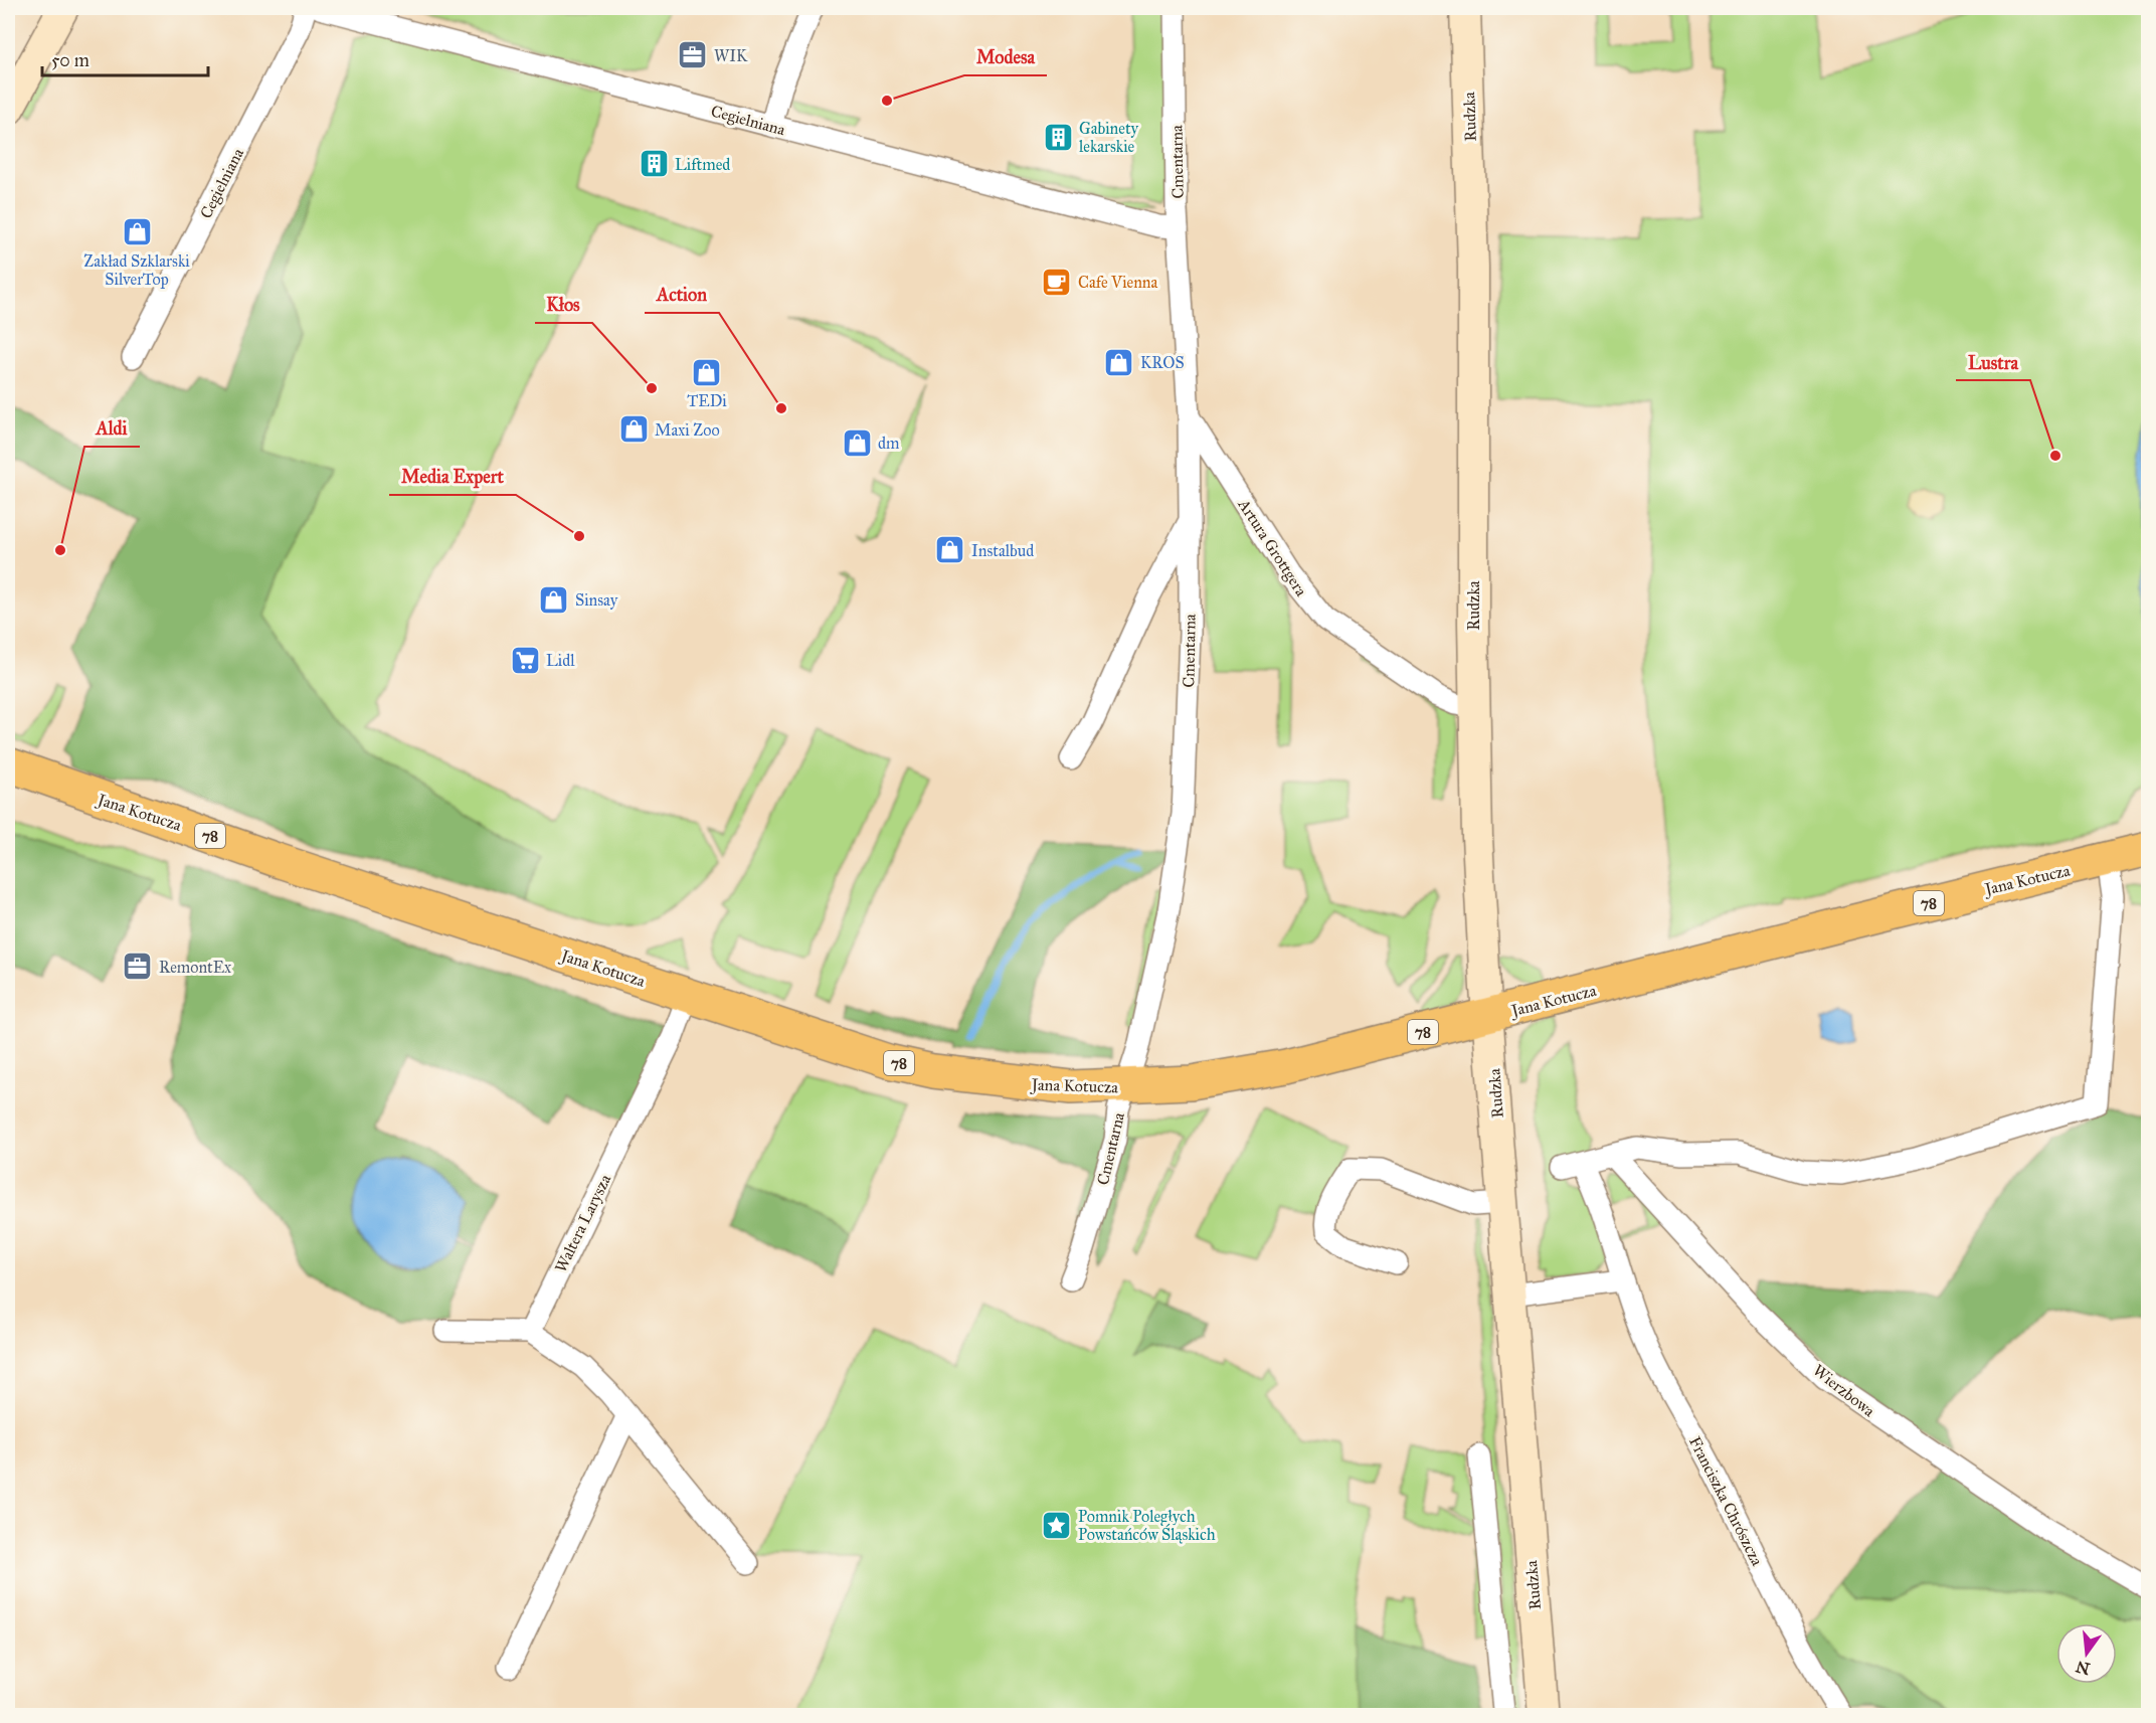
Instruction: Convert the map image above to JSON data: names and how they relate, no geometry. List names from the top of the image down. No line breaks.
{"streets":{"main road":["Jana Kotucza","78"],"street":["Rudzka","Cegielniana","Cmentarna","Artura Grottgera","Waltera Larysza","Wierzbowa","Franciszka Chrószcza"]},"crossings":[["Rudzka","Artura Grottgera"],["Rudzka","Jana Kotucza"],["Cegielniana","Cmentarna"],["Cmentarna","Artura Grottgera"],["Cmentarna","Jana Kotucza"],["Jana Kotucza","Waltera Larysza"]],"places":{"office":["WIK","RemontEx"],"other":["Modesa","Kłos","Action","Lustra","Media Expert","Aldi"],"building":["Gabinety lekarskie","Liftmed"],"shop":["Zakład Szklarski SilverTop","KROS","TEDi","Maxi Zoo","dm","Instalbud","Sinsay"],"cafe":["Cafe Vienna"],"supermarket":["Lidl"],"place":["Pomnik Poległych Powstańców Śląskich"]},"scale_bar":"50 m","north":"bottom"}
